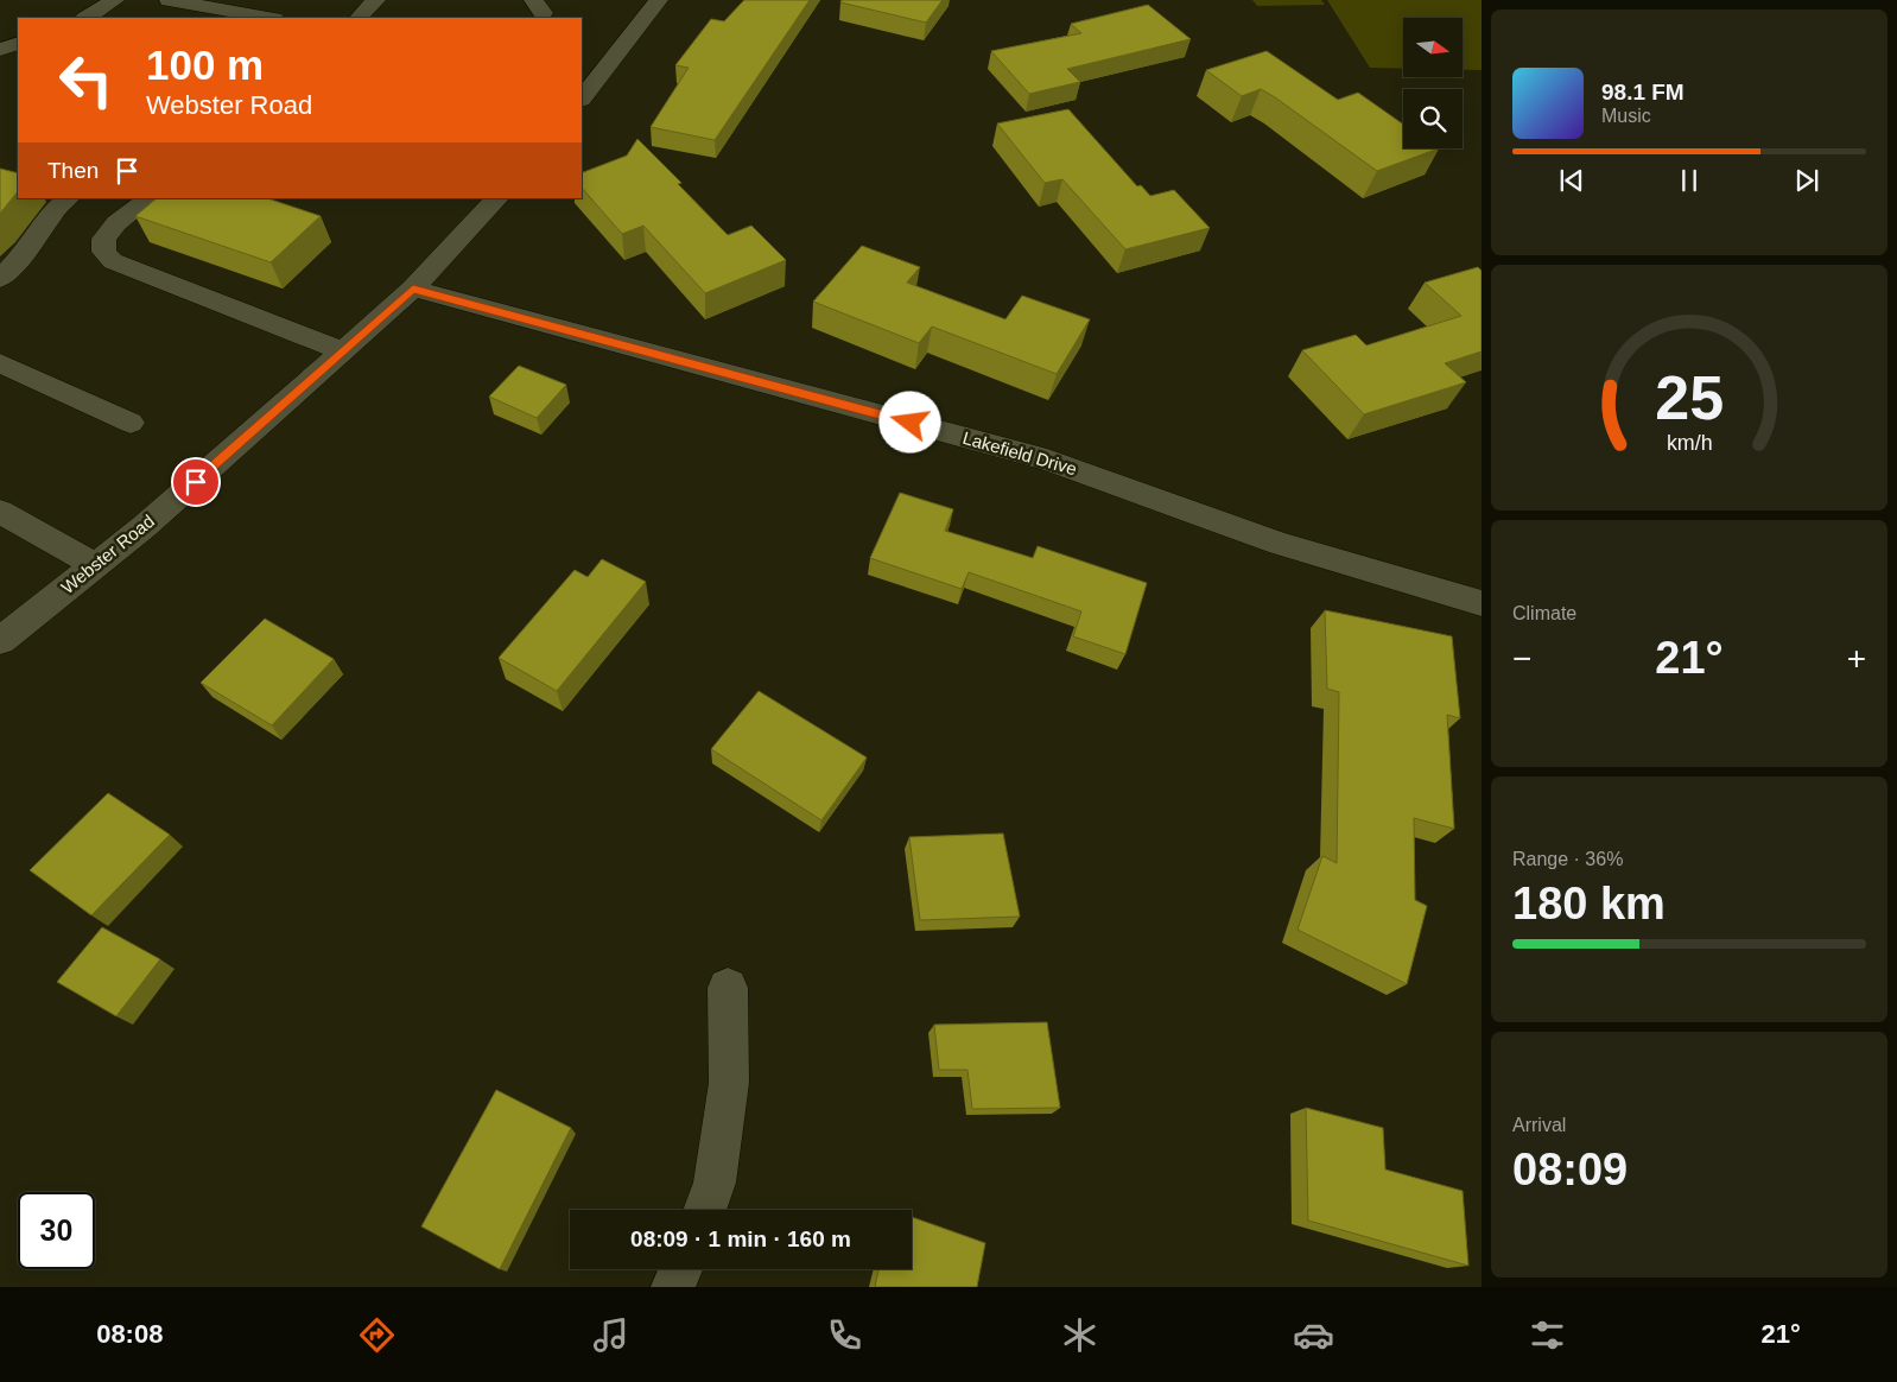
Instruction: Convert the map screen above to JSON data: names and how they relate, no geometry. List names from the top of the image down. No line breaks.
{"streets":{"street":["Lakefield Drive","Webster Road"]},"crossings":[["Lakefield Drive","Webster Road"]],"north":"right","page":{"turn":["100 m","Webster Road"],"song":["98.1 FM","Music"],"then":"Then","tile":["Climate",["Range · 36%","180 km"],["Arrival","08:09"]],"heat":["−","21°","+"],"limit":"30","trip":"08:09 · 1 min · 160 m","tabs":["08:08","21°"],"gauge":["25","km/h"]}}
